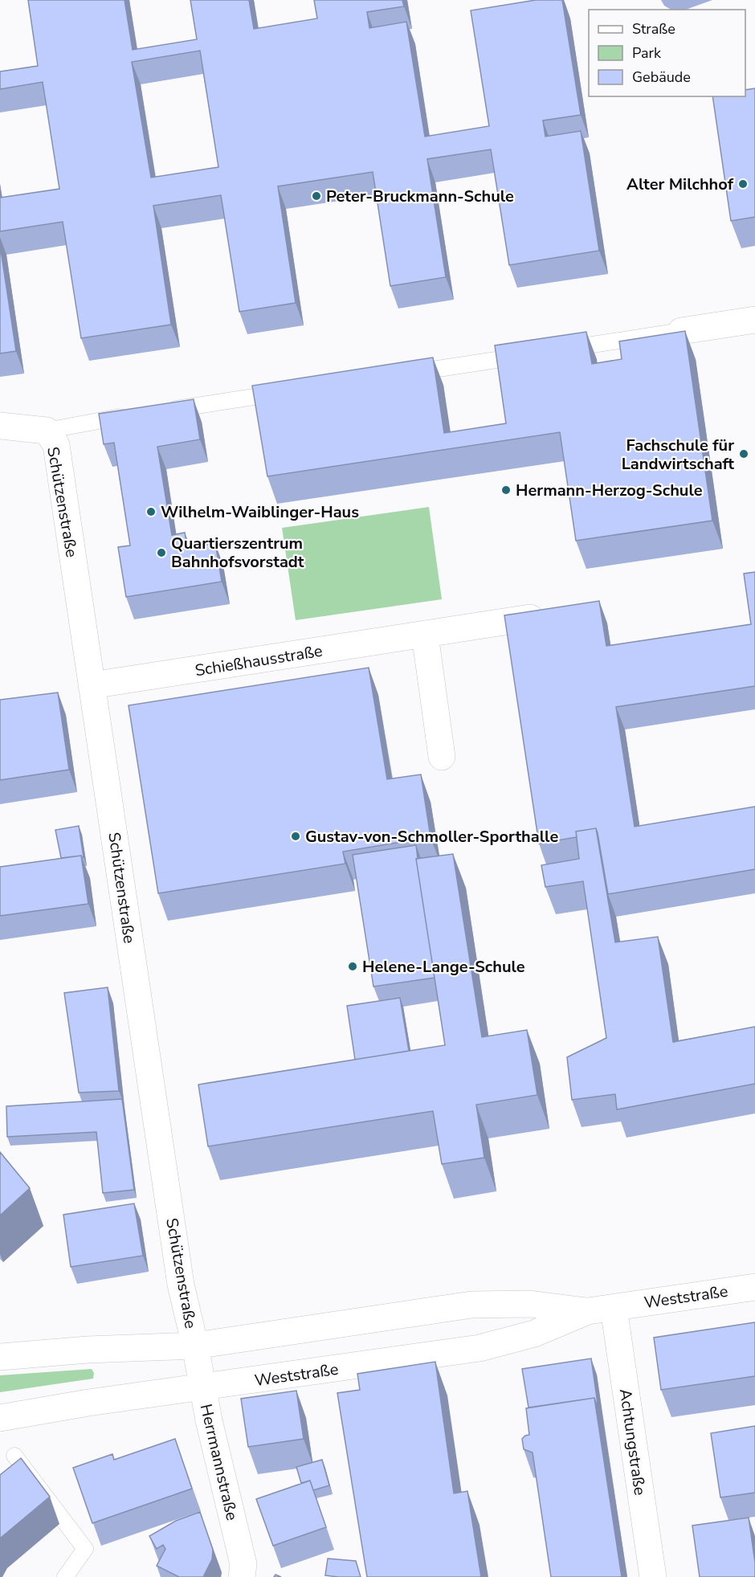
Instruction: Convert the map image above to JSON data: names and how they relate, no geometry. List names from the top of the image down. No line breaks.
{"streets":{"street":["Schützenstraße","Schießhausstraße","Weststraße","Achtungstraße","Herrmannstraße"]},"crossings":[["Schützenstraße","Schießhausstraße"],["Schützenstraße","Weststraße"],["Schützenstraße","Herrmannstraße"],["Weststraße","Achtungstraße"],["Weststraße","Herrmannstraße"]],"places":["Alter Milchhof","Peter-Bruckmann-Schule","Fachschule für Landwirtschaft","Hermann-Herzog-Schule","Wilhelm-Waiblinger-Haus","Quartierszentrum Bahnhofsvorstadt","Gustav-von-Schmoller-Sporthalle","Helene-Lange-Schule"],"legend":["Straße","Park","Gebäude"]}
